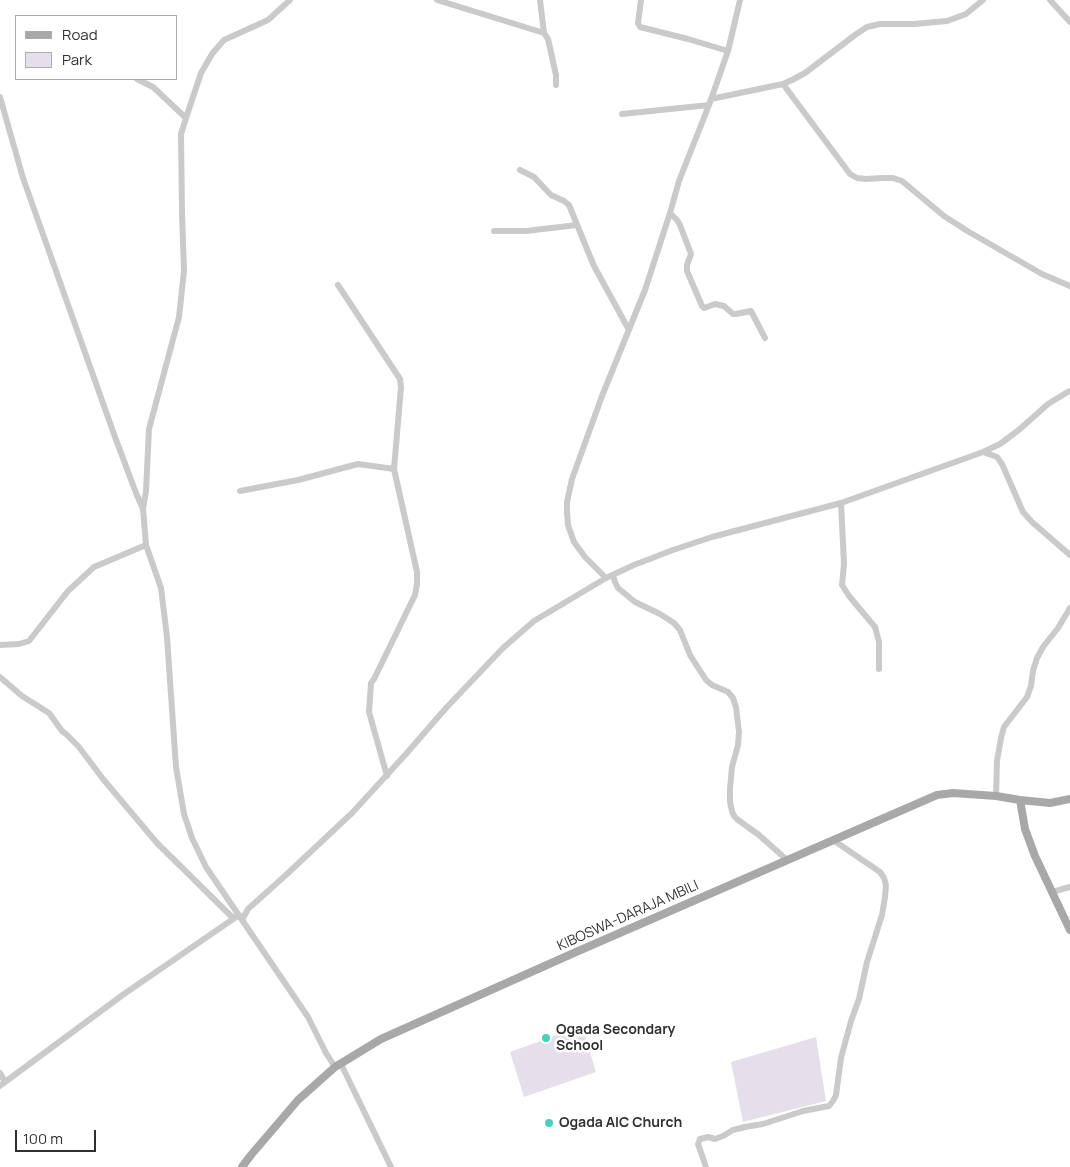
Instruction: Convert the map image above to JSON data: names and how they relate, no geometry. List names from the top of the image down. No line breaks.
{"streets":{"main road":["KIBOSWA-DARAJA MBILI"]},"places":["Ogada Secondary School","Ogada AIC Church"],"legend":["Road","Park"],"scale_bar":"100 m"}
